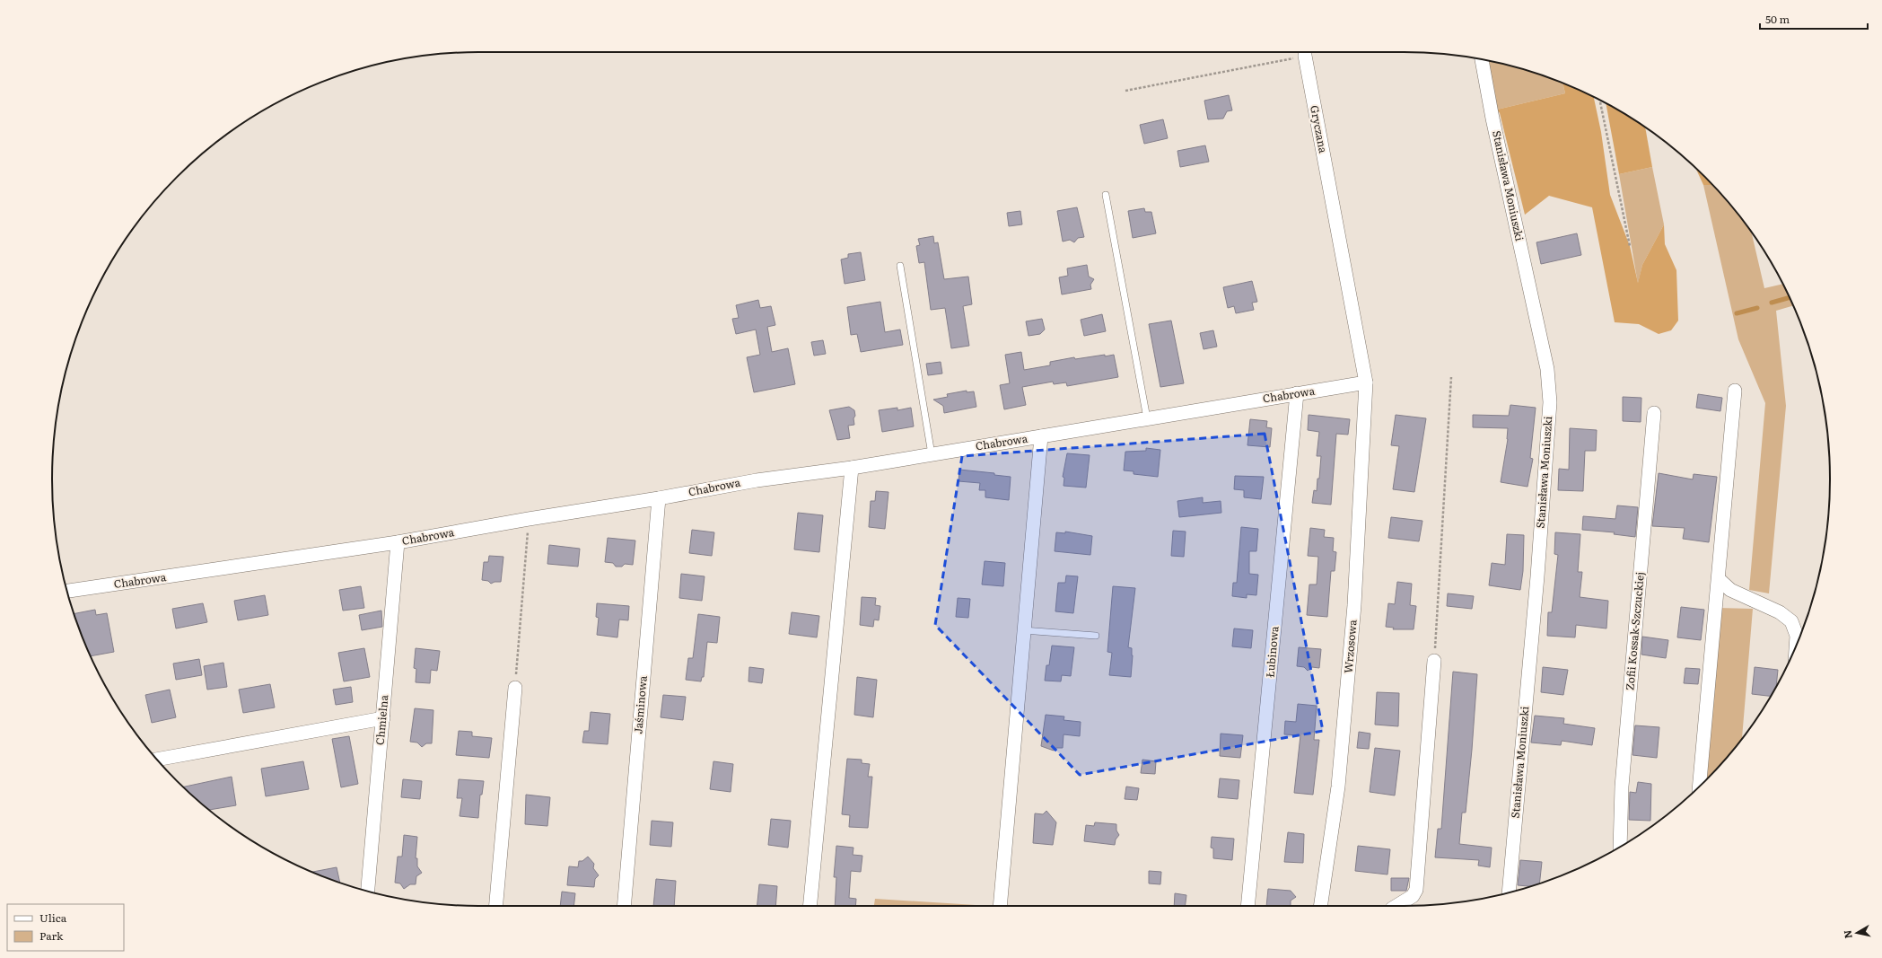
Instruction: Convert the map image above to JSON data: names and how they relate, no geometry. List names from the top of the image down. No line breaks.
{"streets":{"street":["Gryczana","Stanisława Moniuszki","Chabrowa","Zofii Kossak-Szczuckiej","Wrzosowa","Łubinowa","Jaśminowa","Chmielna"]},"crossings":[["Gryczana","Chabrowa"],["Gryczana","Wrzosowa"],["Chabrowa","Wrzosowa"],["Chabrowa","Łubinowa"],["Chabrowa","Jaśminowa"],["Chabrowa","Chmielna"]],"legend":["Ulica","Park"],"scale_bar":"50 m","north":"left"}
